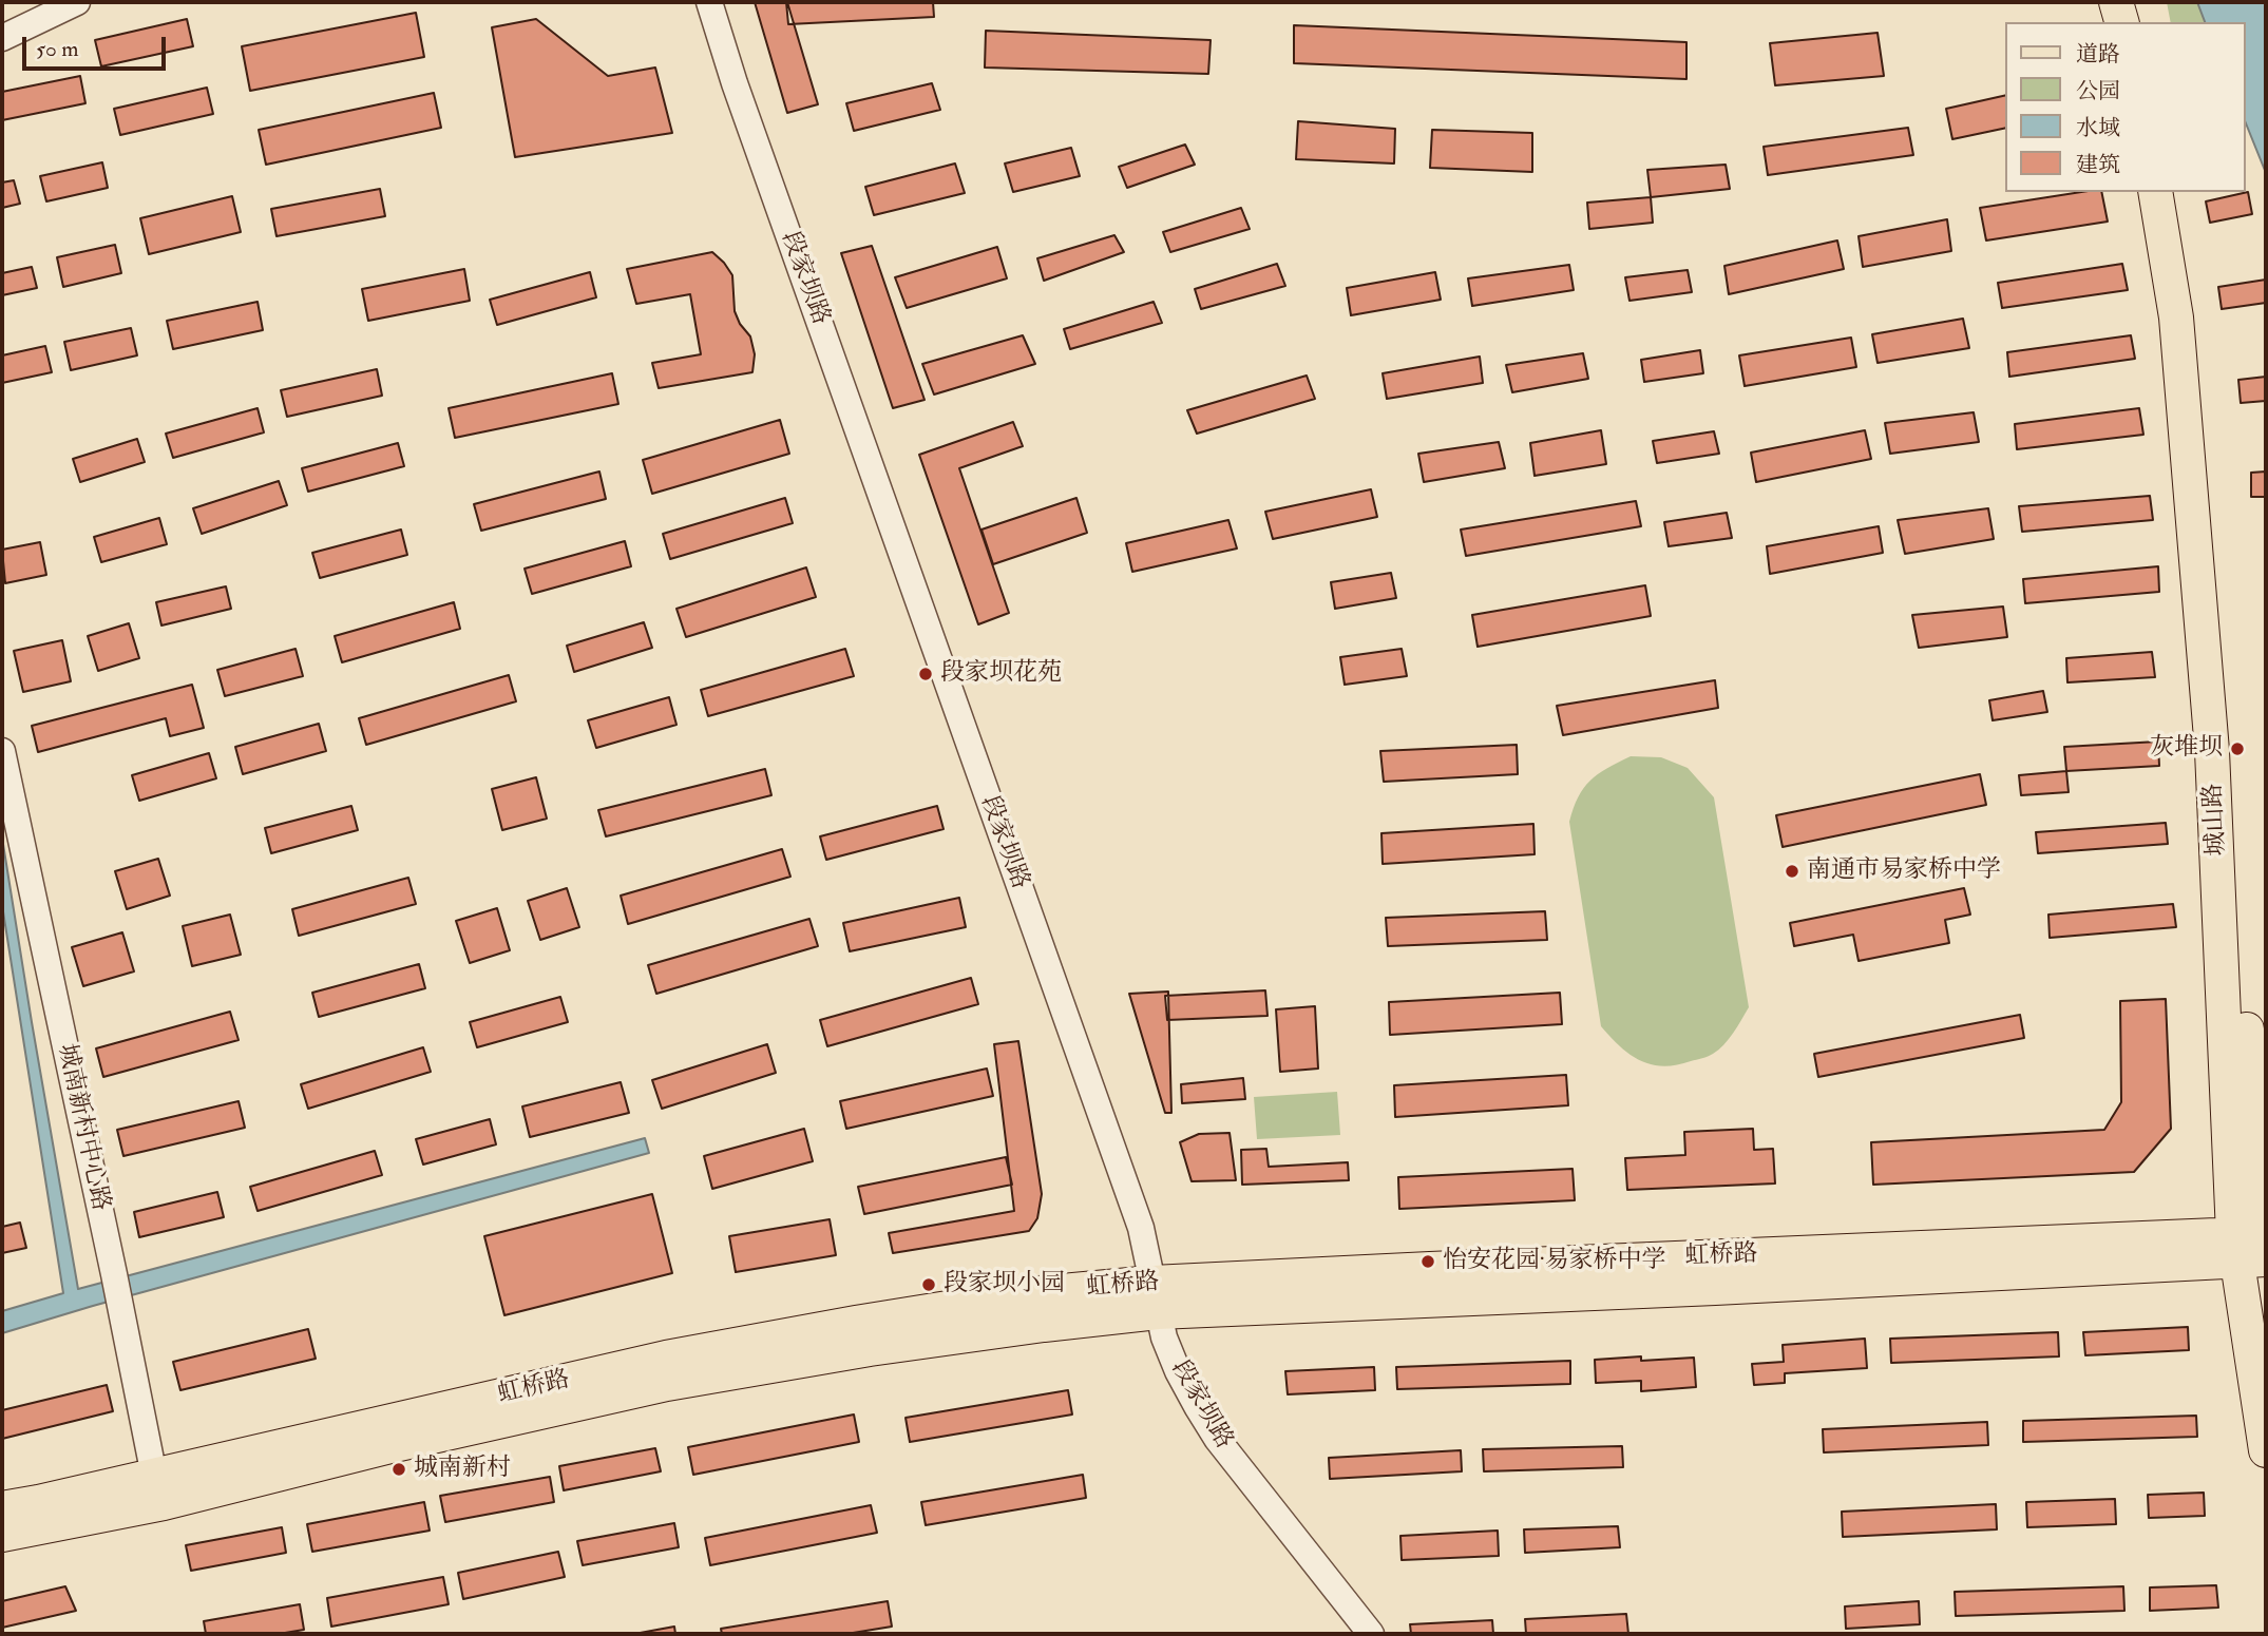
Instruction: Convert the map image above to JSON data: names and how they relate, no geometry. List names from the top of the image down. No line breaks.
{"streets":{"main road":["城山路","虹桥路"],"street":["段家坝路","城南新村中心路"]},"crossings":[["段家坝路","虹桥路"],["城山路","虹桥路"],["城南新村中心路","虹桥路"]],"places":["段家坝花苑","灰堆坝","南通市易家桥中学","怡安花园·易家桥中学","段家坝小园","城南新村"],"legend":["道路","公园","水域","建筑"],"scale_bar":"50 m"}
